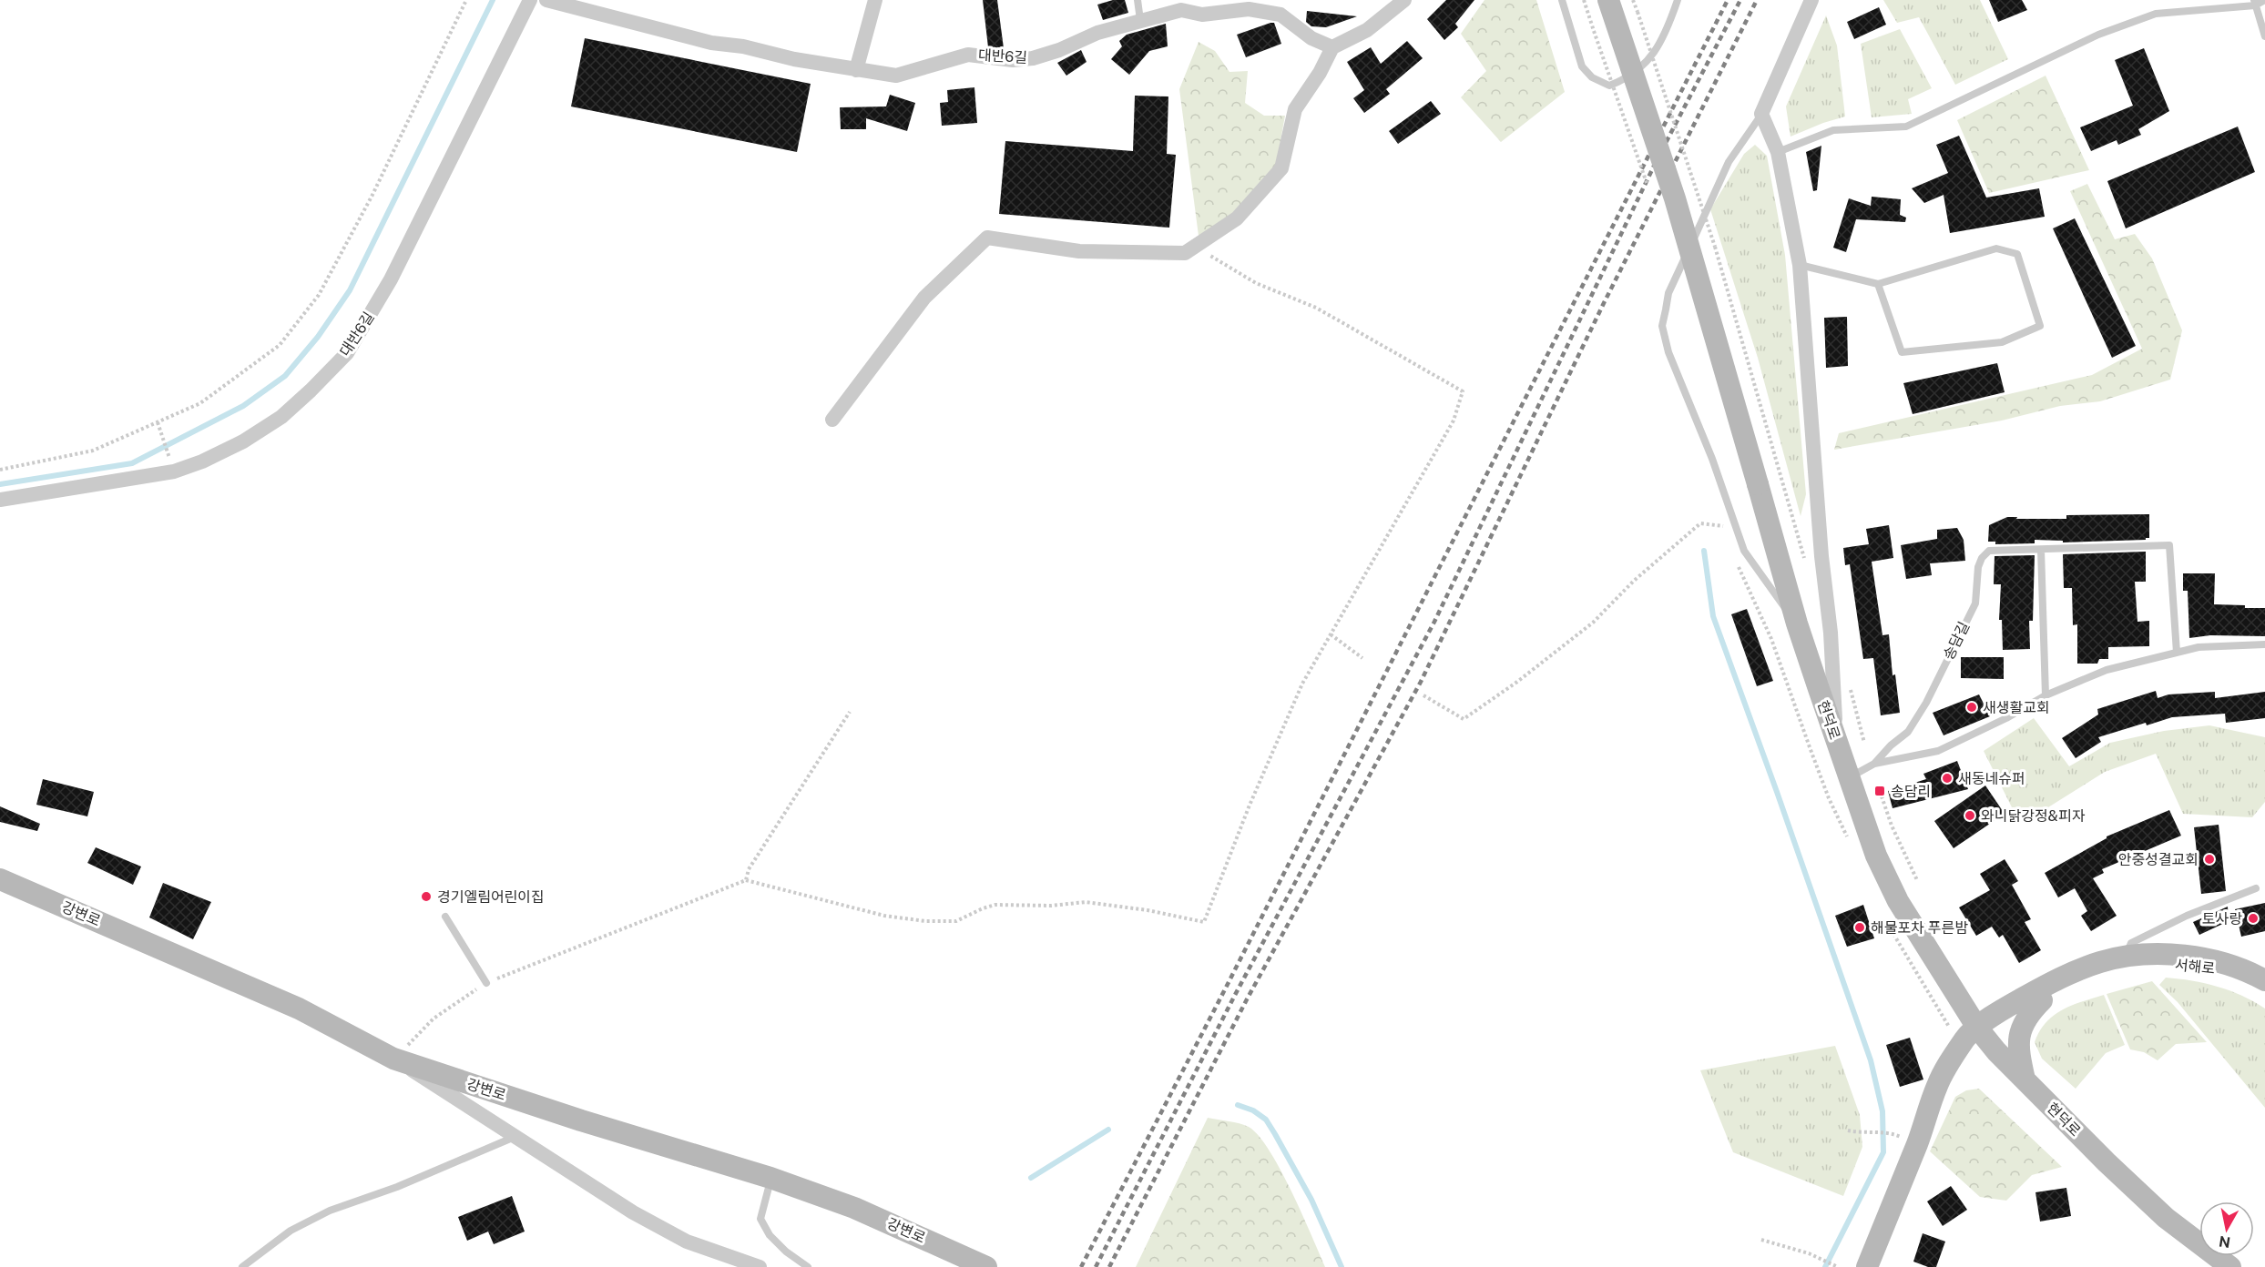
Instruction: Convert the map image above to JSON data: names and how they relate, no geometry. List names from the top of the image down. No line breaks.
{"streets":{"main road":["현덕로","강변로","서해로"],"street":["대반6길"],"lane":["송담길"]},"crossings":[["송담길","현덕로"]],"places":{"other":["새생활교회","새동네슈퍼","와니닭강정&피자","안중성결교회","경기엘림어린이집","토사랑","해물포차 푸른밤"],"transit":["송담리"]},"north":"bottom"}
